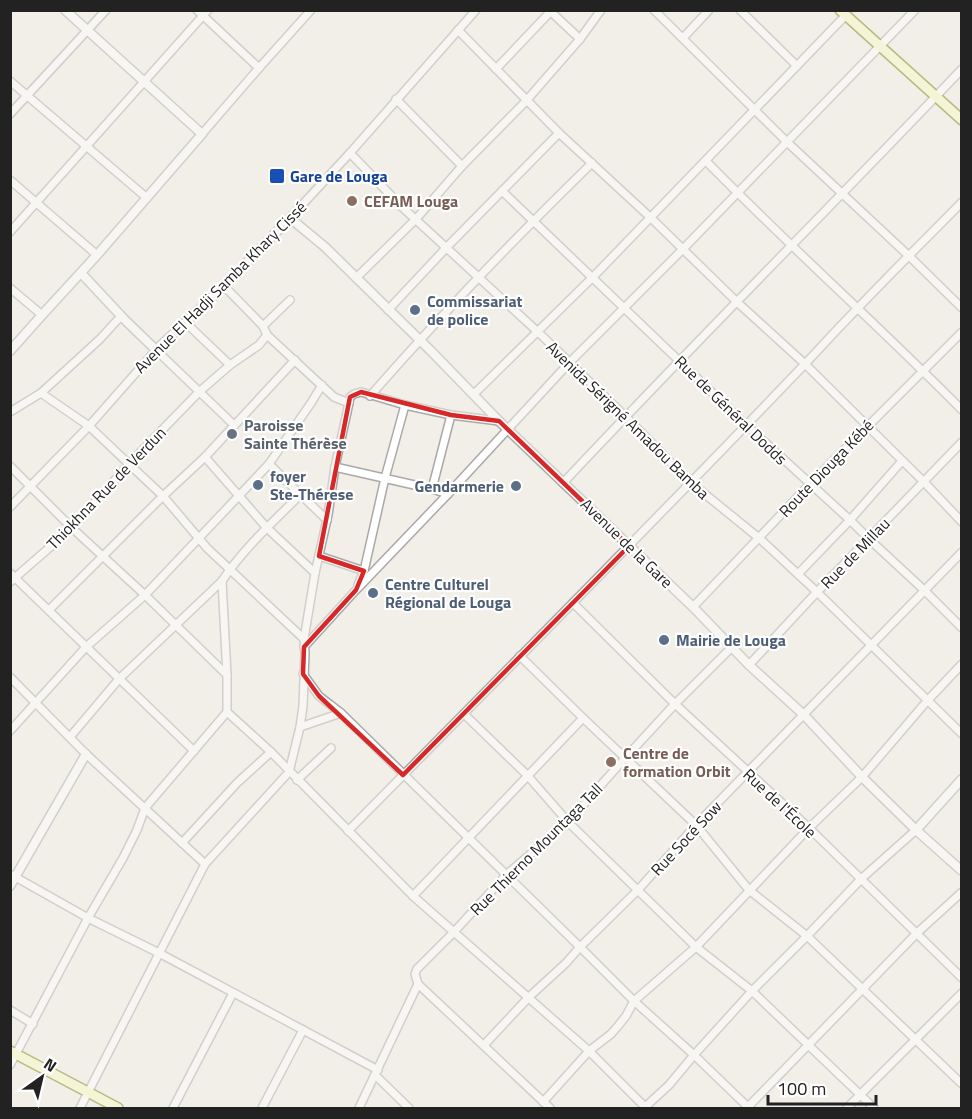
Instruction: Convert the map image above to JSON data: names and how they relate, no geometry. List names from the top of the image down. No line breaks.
{"streets":{"street":["Avenue El Hadji Samba Khary Cissé","Rue de Général Dodds","Avenida Sérigné Amadou Bamba","Route Diouga Kébé","Thiokhna Rue de Verdun","Avenue de la Gare","Rue de Millau","Rue de l'École","Rue Socé Sow","Rue Thierno Mountaga Tall"]},"crossings":[["Avenue El Hadji Samba Khary Cissé","Avenida Sérigné Amadou Bamba"],["Avenue El Hadji Samba Khary Cissé","Avenue de la Gare"],["Rue de Général Dodds","Route Diouga Kébé"],["Rue de Général Dodds","Rue de Millau"],["Rue de Général Dodds","Rue Socé Sow"],["Avenida Sérigné Amadou Bamba","Route Diouga Kébé"],["Avenida Sérigné Amadou Bamba","Rue de Millau"],["Avenida Sérigné Amadou Bamba","Rue Socé Sow"],["Route Diouga Kébé","Avenue de la Gare"],["Avenue de la Gare","Rue de Millau"],["Avenue de la Gare","Rue Socé Sow"],["Avenue de la Gare","Rue Thierno Mountaga Tall"],["Rue de l'École","Rue Socé Sow"],["Rue de l'École","Rue Thierno Mountaga Tall"]],"places":{"transit":["Gare de Louga"],"other":["CEFAM Louga","Commissariat de police","Paroisse Sainte Thérèse","foyer Ste-Thérese","Gendarmerie","Centre Culturel Régional de Louga","Mairie de Louga","Centre de formation Orbit"]},"scale_bar":"100 m","north":"top right"}
